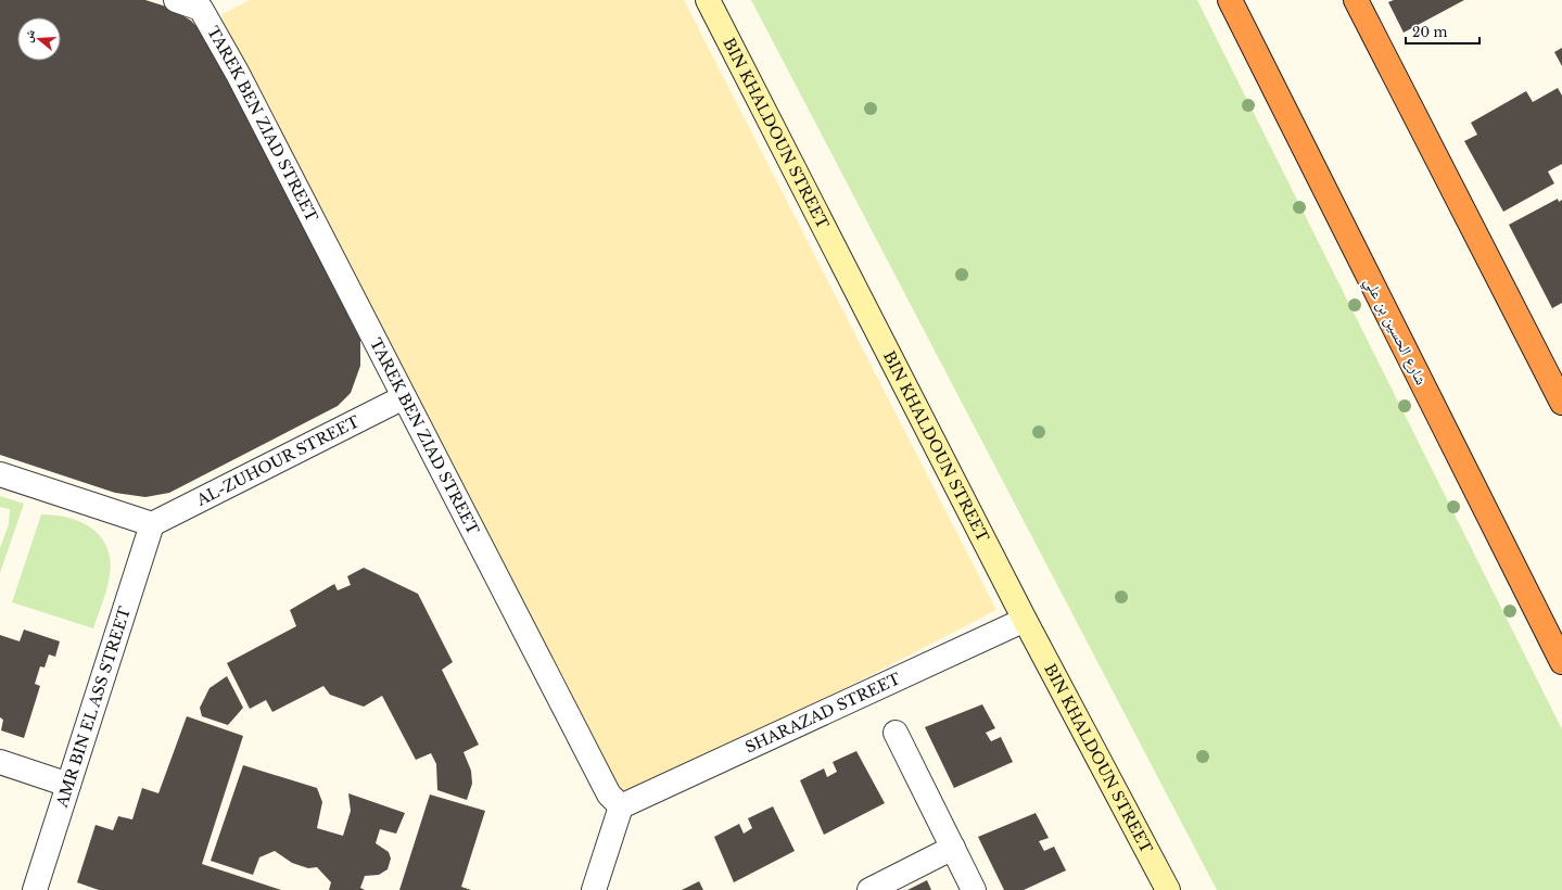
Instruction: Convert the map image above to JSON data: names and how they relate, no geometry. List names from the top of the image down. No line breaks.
{"streets":{"highway":["شارع الحسين بن علي"],"street":["TAREK BEN ZIAD STREET","BIN KHALDOUN STREET","AL-ZUHOUR STREET","AMR BIN EL ASS STREET","SHARAZAD STREET"]},"crossings":[["TAREK BEN ZIAD STREET","AL-ZUHOUR STREET"],["TAREK BEN ZIAD STREET","SHARAZAD STREET"],["BIN KHALDOUN STREET","SHARAZAD STREET"],["AL-ZUHOUR STREET","AMR BIN EL ASS STREET"]],"scale_bar":"20 m","north":"left"}
